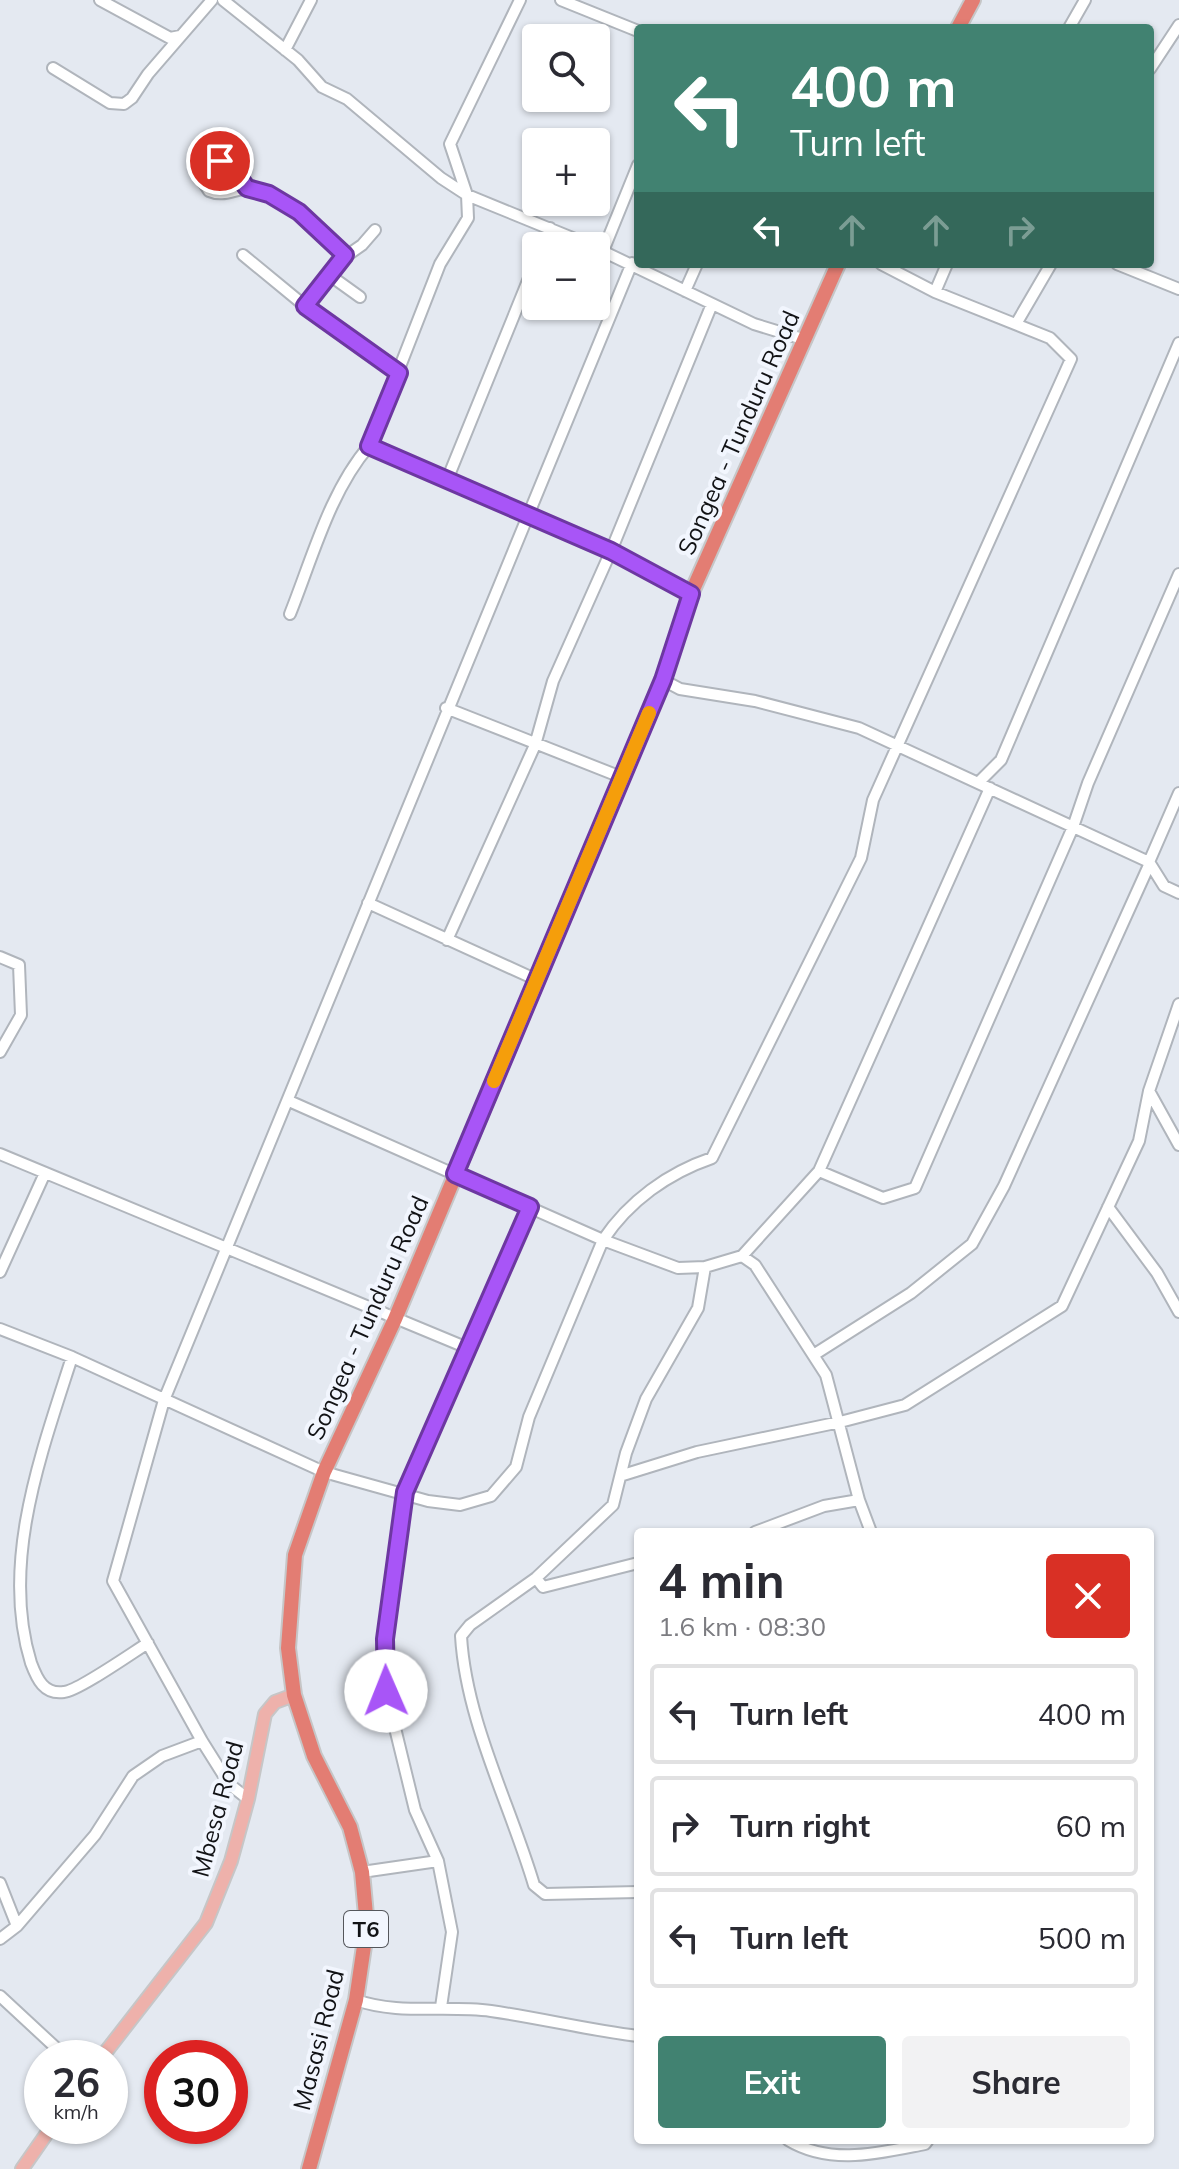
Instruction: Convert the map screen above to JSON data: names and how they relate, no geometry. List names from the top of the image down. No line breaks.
{"streets":{"highway":["Songea - Tunduru Road","T6","Masasi Road"],"main road":["Mbesa Road"]},"crossings":[["Songea - Tunduru Road","Mbesa Road"],["Songea - Tunduru Road","Masasi Road"],["Mbesa Road","Masasi Road"]],"page":{"map_buttons":["+","−"],"turn":["400 m","Turn left"],"heading":["4 min","1.6 km · 08:30"],"list":[{"name":"Turn left","value":"400 m"},{"name":"Turn right","value":"60 m"},{"name":"Turn left","value":"500 m"}],"buttons":["Exit","Share"],"speed":"26 km/h","limit":"30"}}
